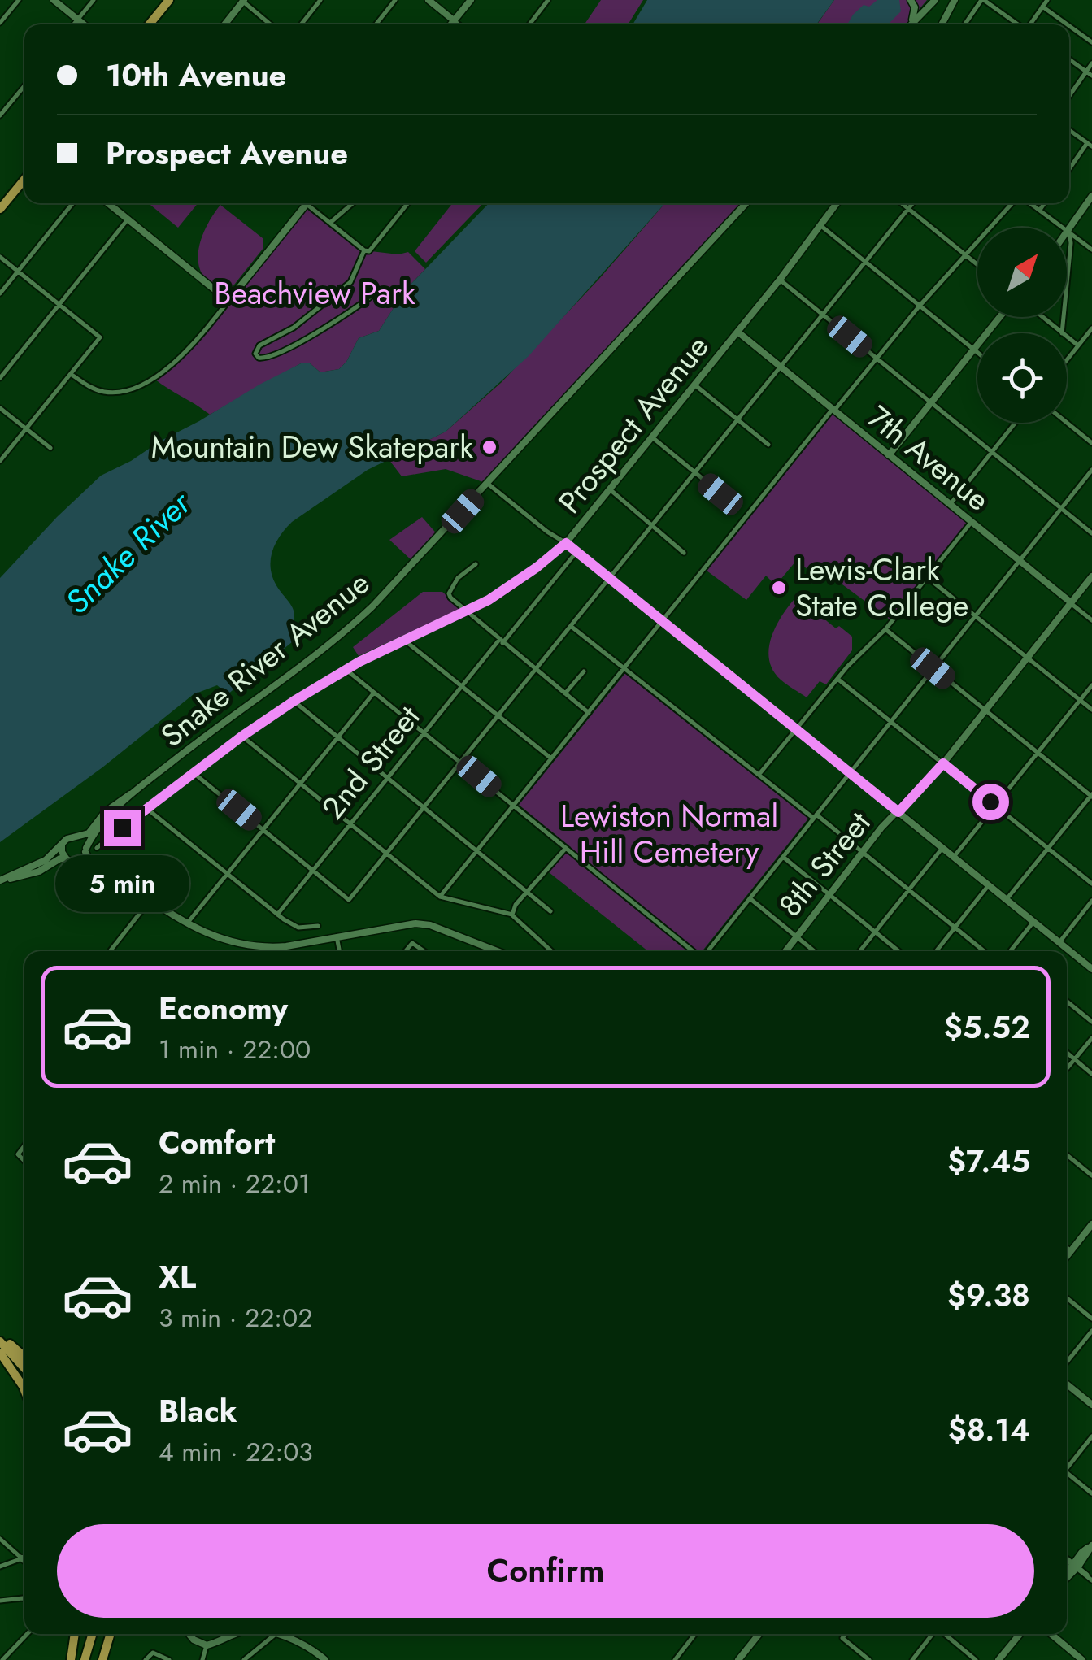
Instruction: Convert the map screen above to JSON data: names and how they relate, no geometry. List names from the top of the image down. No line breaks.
{"streets":{"main road":["Prospect Avenue","7th Avenue","Snake River Avenue","8th Street"],"street":["2nd Street"]},"crossings":[["Prospect Avenue","7th Avenue"],["7th Avenue","8th Street"]],"water":["Snake River"],"parks":["Beachview Park","Lewiston Normal Hill Cemetery"],"places":["Mountain Dew Skatepark","Lewis-Clark State College"],"north":"top right","page":{"banner":["10th Avenue","Prospect Avenue"],"bubble":"5 min","list":[{"name":"Economy","note":"1 min · 22:00","value":"$5.52"},{"name":"Comfort","note":"2 min · 22:01","value":"$7.45"},{"name":"XL","note":"3 min · 22:02","value":"$9.38"},{"name":"Black","note":"4 min · 22:03","value":"$8.14"}],"buttons":"Confirm"}}
